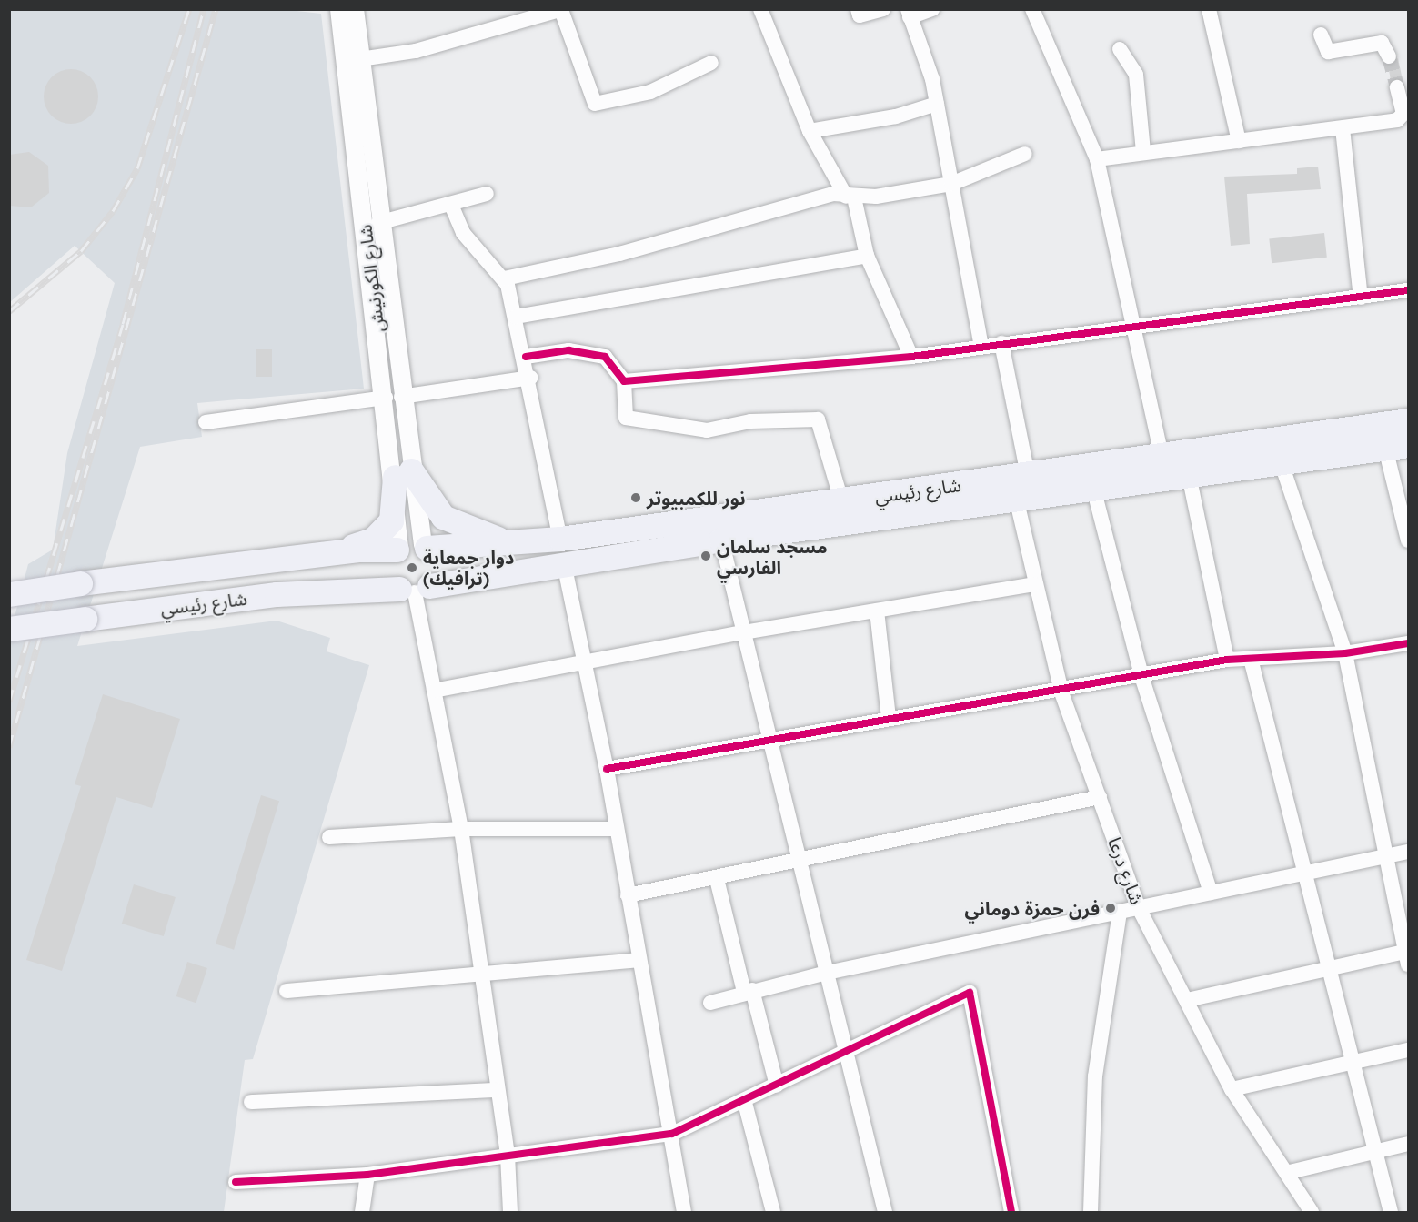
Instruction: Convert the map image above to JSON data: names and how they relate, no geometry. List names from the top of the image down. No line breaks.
{"streets":{"highway":["شارع رئيسي"],"street":["شارع الكورنيش","شارع درعا"]},"crossings":[["شارع الكورنيش","شارع رئيسي"],["شارع رئيسي","شارع درعا"]],"places":["نور للكمبيوتر","مسجد سلمان الفارسي","دوار جمعاية (ترافيك)","فرن حمزة دوماني"]}
